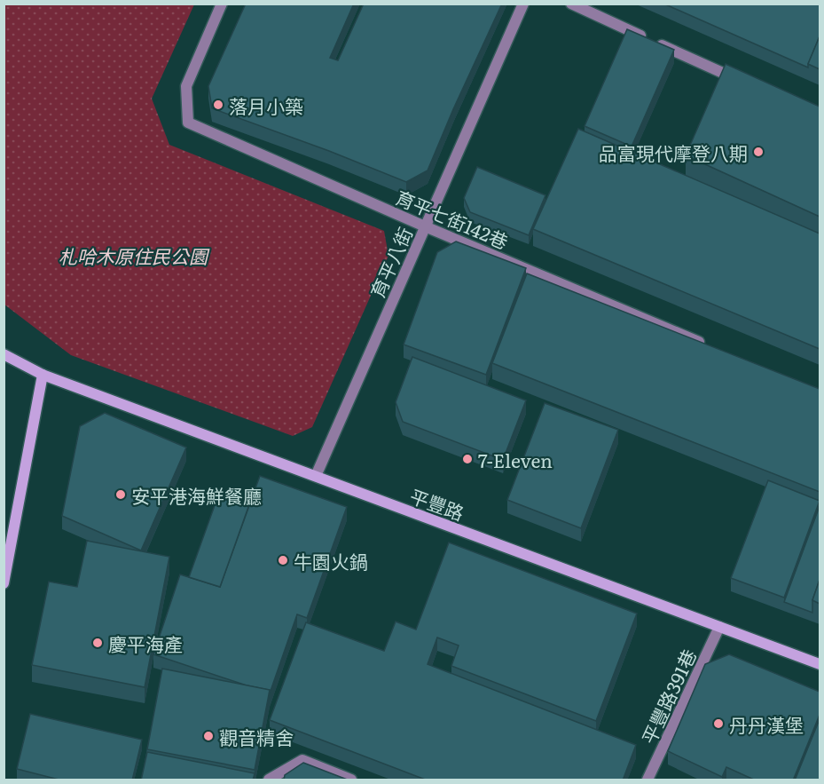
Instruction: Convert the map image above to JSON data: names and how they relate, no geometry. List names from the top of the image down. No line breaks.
{"streets":{"street":["育平七街142巷","育平八街","平豐路","平豐路391巷"]},"crossings":[["育平七街142巷","育平八街"],["育平八街","平豐路"],["平豐路","平豐路391巷"]],"parks":["札哈木原住民公園"],"places":["落月小築","品富現代摩登八期","7-Eleven","安平港海鮮餐廳","牛園火鍋","慶平海產","丹丹漢堡","觀音精舍"]}
